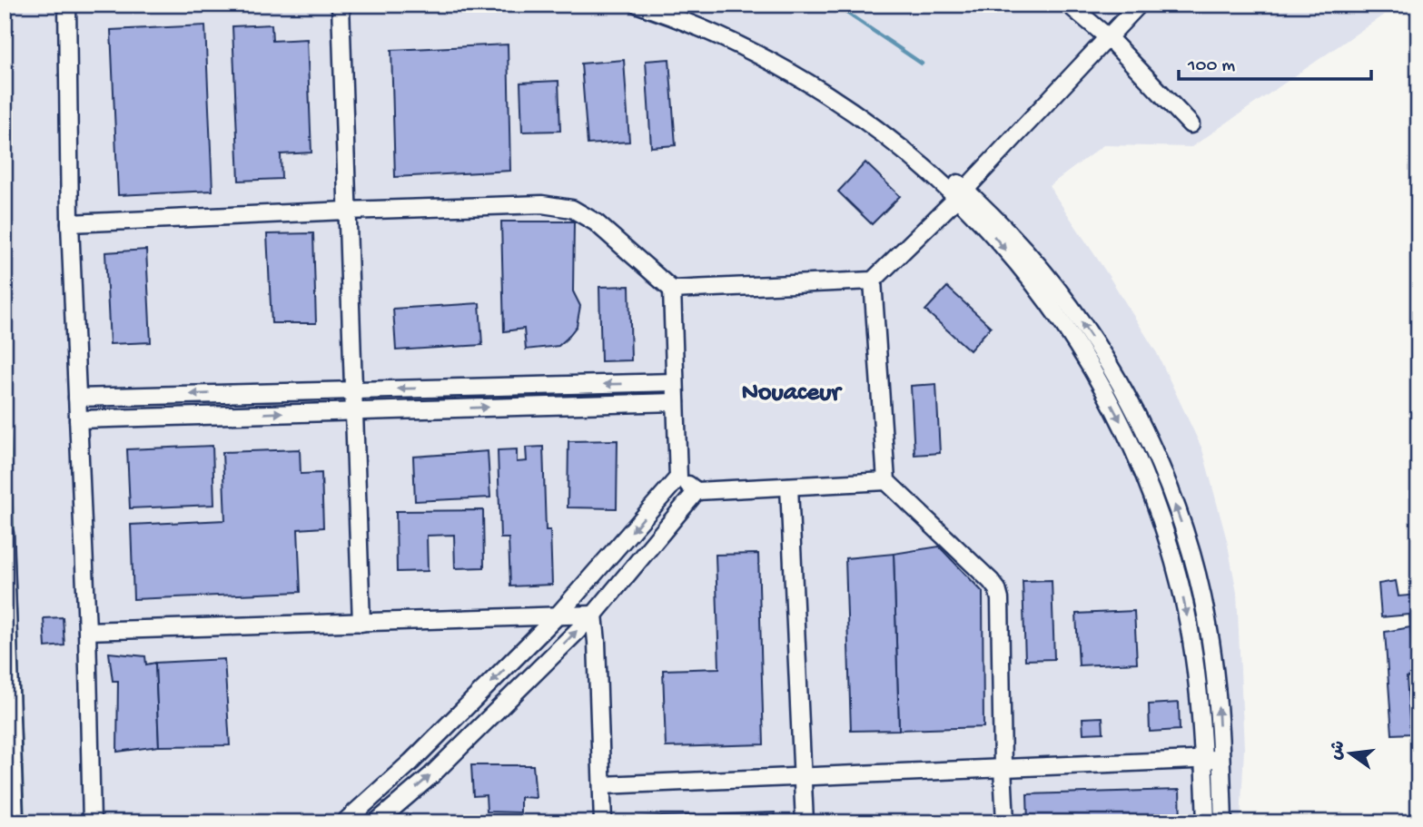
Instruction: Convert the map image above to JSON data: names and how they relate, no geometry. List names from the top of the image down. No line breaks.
{"districts":["Nouaceur"],"scale_bar":"100 m","north":"left"}
